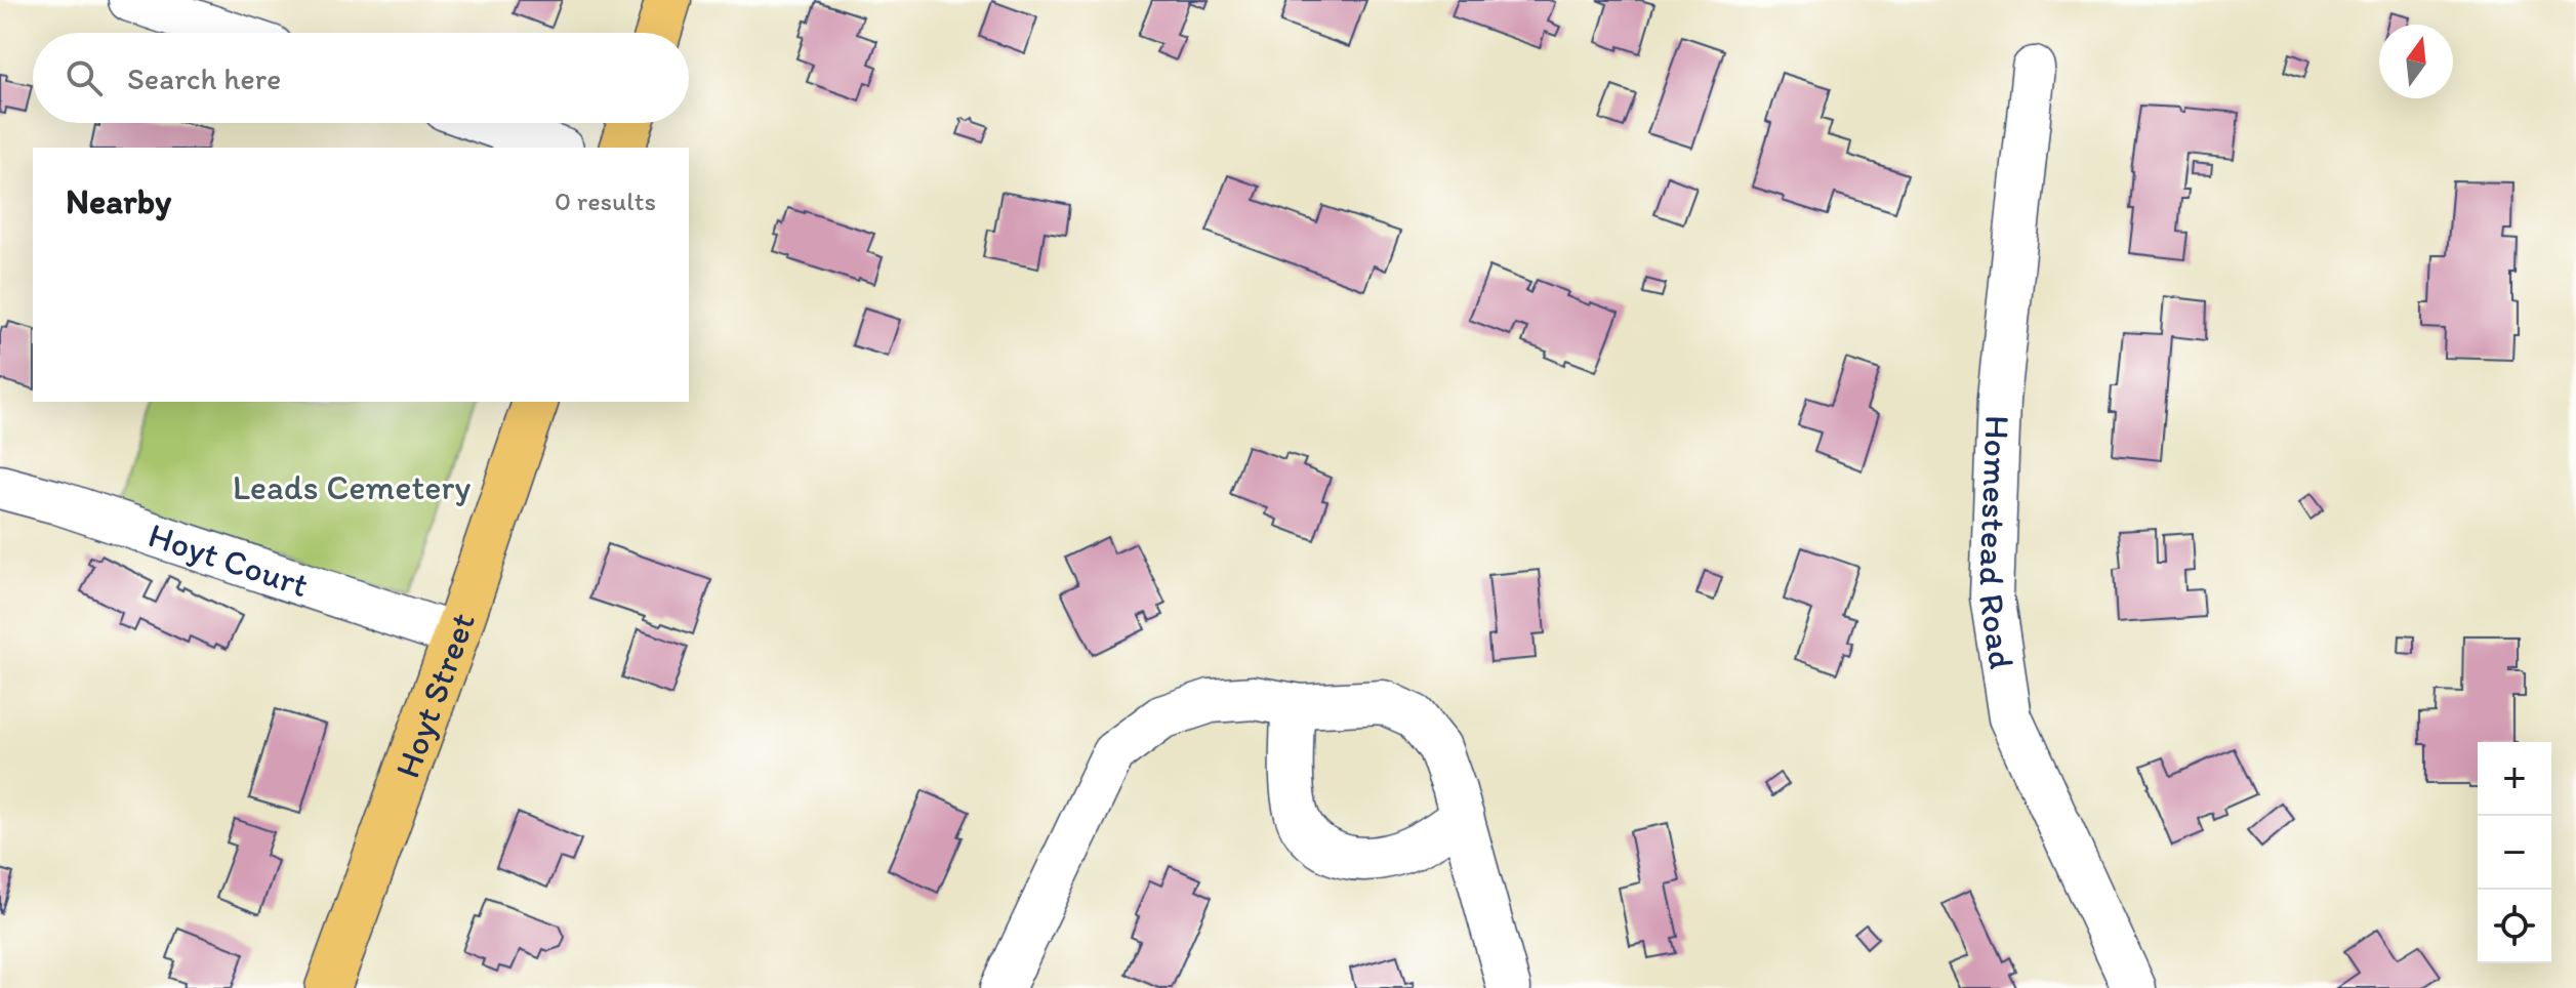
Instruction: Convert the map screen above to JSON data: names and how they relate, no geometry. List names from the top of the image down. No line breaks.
{"streets":{"main road":["Hoyt Street"],"street":["Homestead Road","Hoyt Court"]},"crossings":[["Hoyt Court","Hoyt Street"]],"parks":["Leads Cemetery"],"north":"top","page":{"search":"Search here","heading":["Nearby","0 results"],"map_buttons":["+","−"]}}
